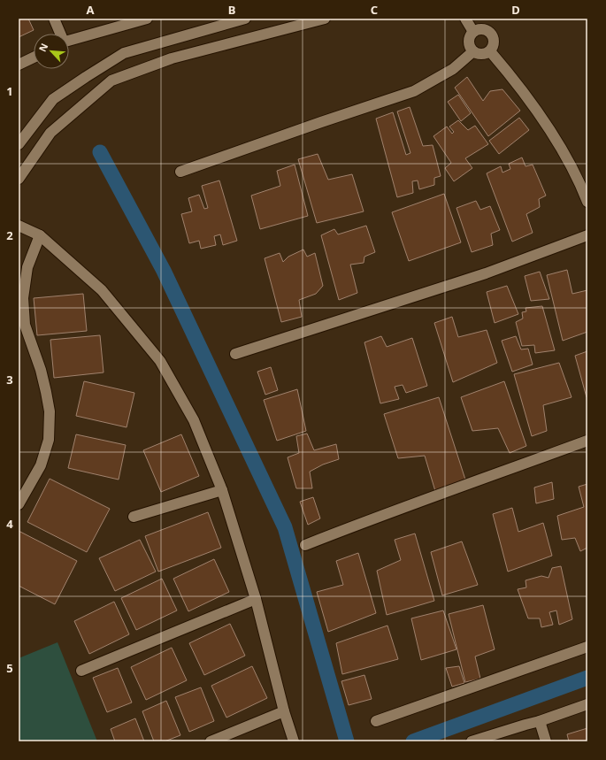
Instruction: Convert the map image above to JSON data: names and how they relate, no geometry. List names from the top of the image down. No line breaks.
{"north":"top left","grid":{"columns":["A","B","C","D"],"rows":["1","2","3","4","5"]}}
